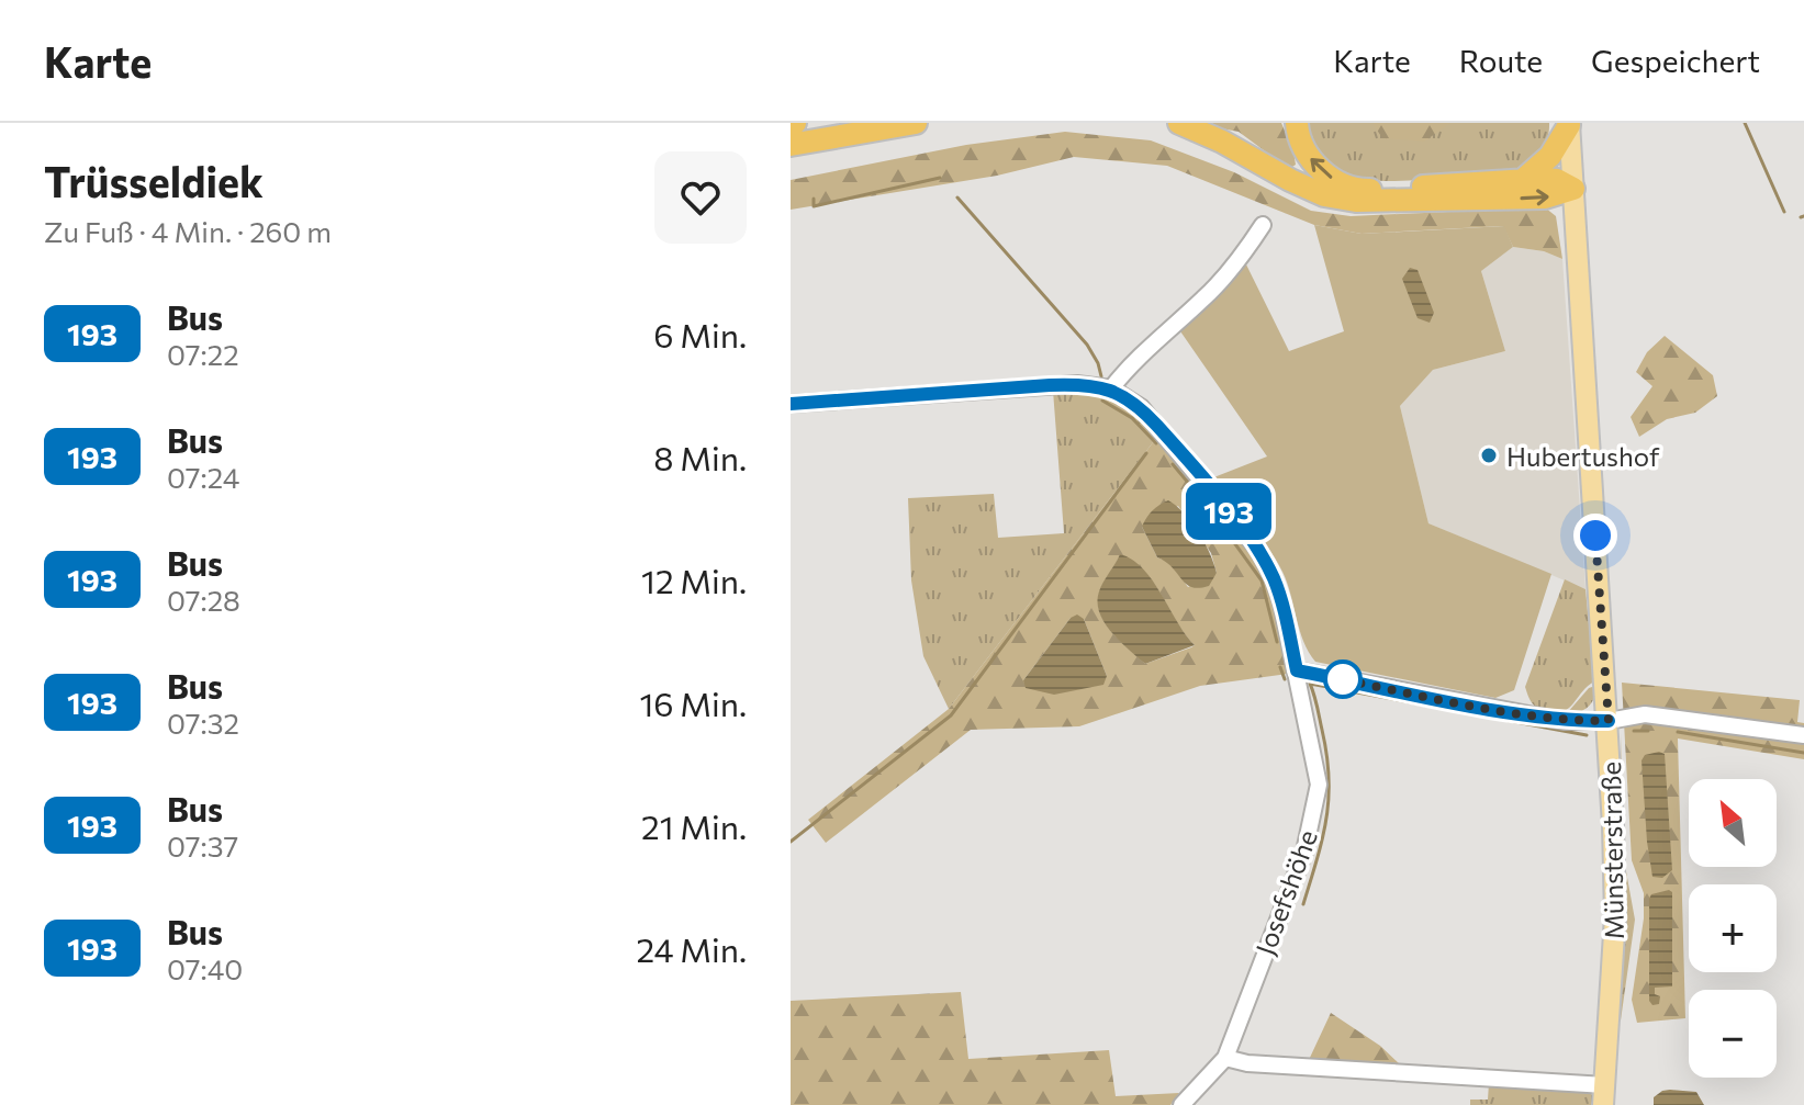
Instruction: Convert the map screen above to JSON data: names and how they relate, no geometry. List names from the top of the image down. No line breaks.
{"streets":{"main road":["Münsterstraße"],"street":["Josefshöhe"]},"places":["Hubertushof"],"lines":["bus line 193"],"north":"top left","page":{"header":"Karte","nav":["Karte","Route","Gespeichert"],"heading":["Trüsseldiek","Zu Fuß · 4 Min. · 260 m"],"on_map":"193","list":[{"mark":"193","name":"Bus","note":"07:22","value":"6 Min."},{"mark":"193","name":"Bus","note":"07:24","value":"8 Min."},{"mark":"193","name":"Bus","note":"07:28","value":"12 Min."},{"mark":"193","name":"Bus","note":"07:32","value":"16 Min."},{"mark":"193","name":"Bus","note":"07:37","value":"21 Min."},{"mark":"193","name":"Bus","note":"07:40","value":"24 Min."}],"map_buttons":["+","−"]}}
